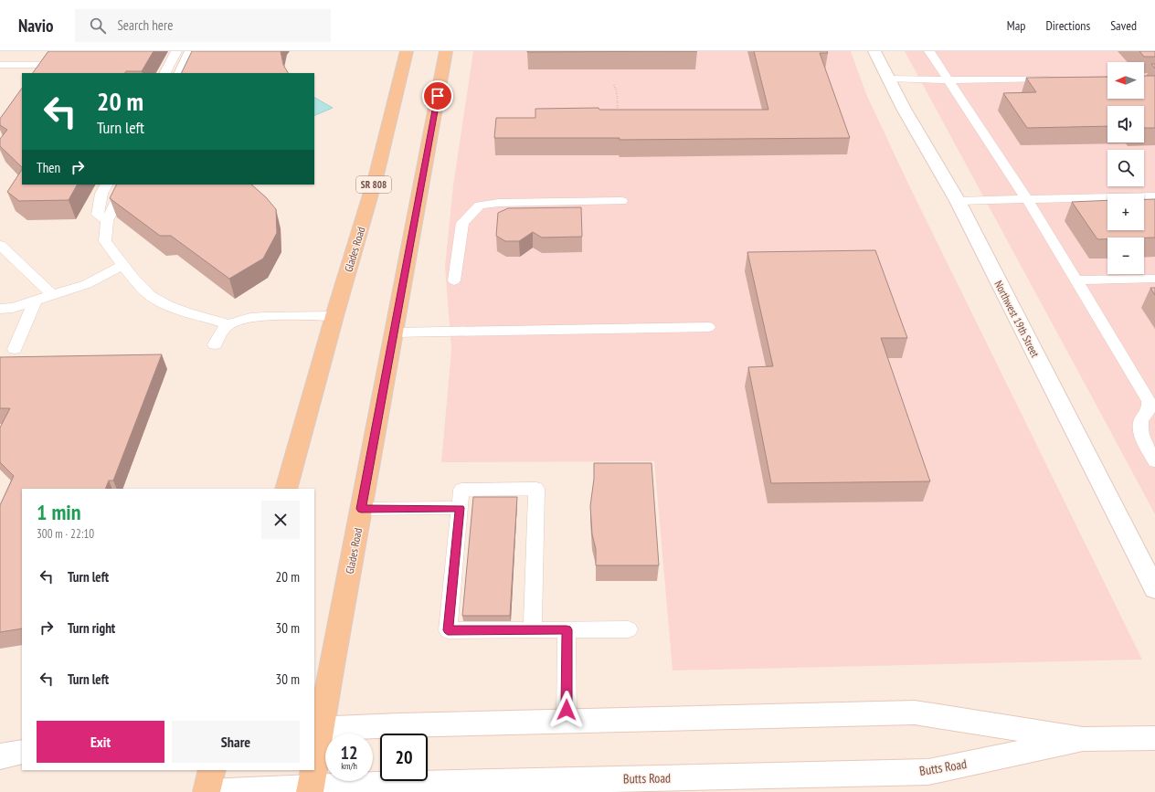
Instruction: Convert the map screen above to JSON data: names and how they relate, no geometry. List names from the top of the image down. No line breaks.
{"streets":{"main road":["SR 808","Glades Road","Northwest 19th Street","Butts Road"]},"crossings":[["Glades Road","Butts Road"]],"north":"left","page":{"header":"Navio","search":"Search here","nav":["Map","Directions","Saved"],"map_buttons":["+","−"],"turn":["20 m","Turn left"],"then":"Then","heading":["1 min","300 m · 22:10"],"list":[{"name":"Turn left","value":"20 m"},{"name":"Turn right","value":"30 m"},{"name":"Turn left","value":"30 m"}],"buttons":["Exit","Share"],"speed":"12 km/h","limit":"20"}}
